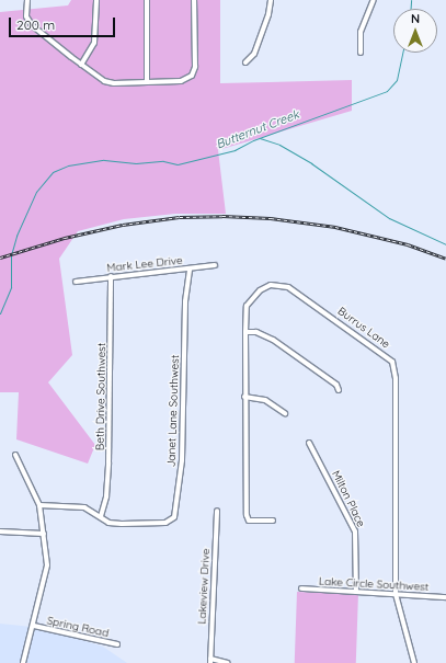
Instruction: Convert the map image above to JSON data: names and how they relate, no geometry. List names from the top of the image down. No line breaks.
{"streets":{"street":["Mark Lee Drive","Burrus Lane","Beth Drive Southwest","Janet Lane Southwest","Milton Place","Lake Circle Southwest","Lakeview Drive","Spring Road"]},"crossings":[["Mark Lee Drive","Beth Drive Southwest"],["Mark Lee Drive","Janet Lane Southwest"],["Burrus Lane","Lake Circle Southwest"],["Beth Drive Southwest","Janet Lane Southwest"],["Milton Place","Lake Circle Southwest"]],"water":["Butternut Creek"],"scale_bar":"200 m","north":"top"}
